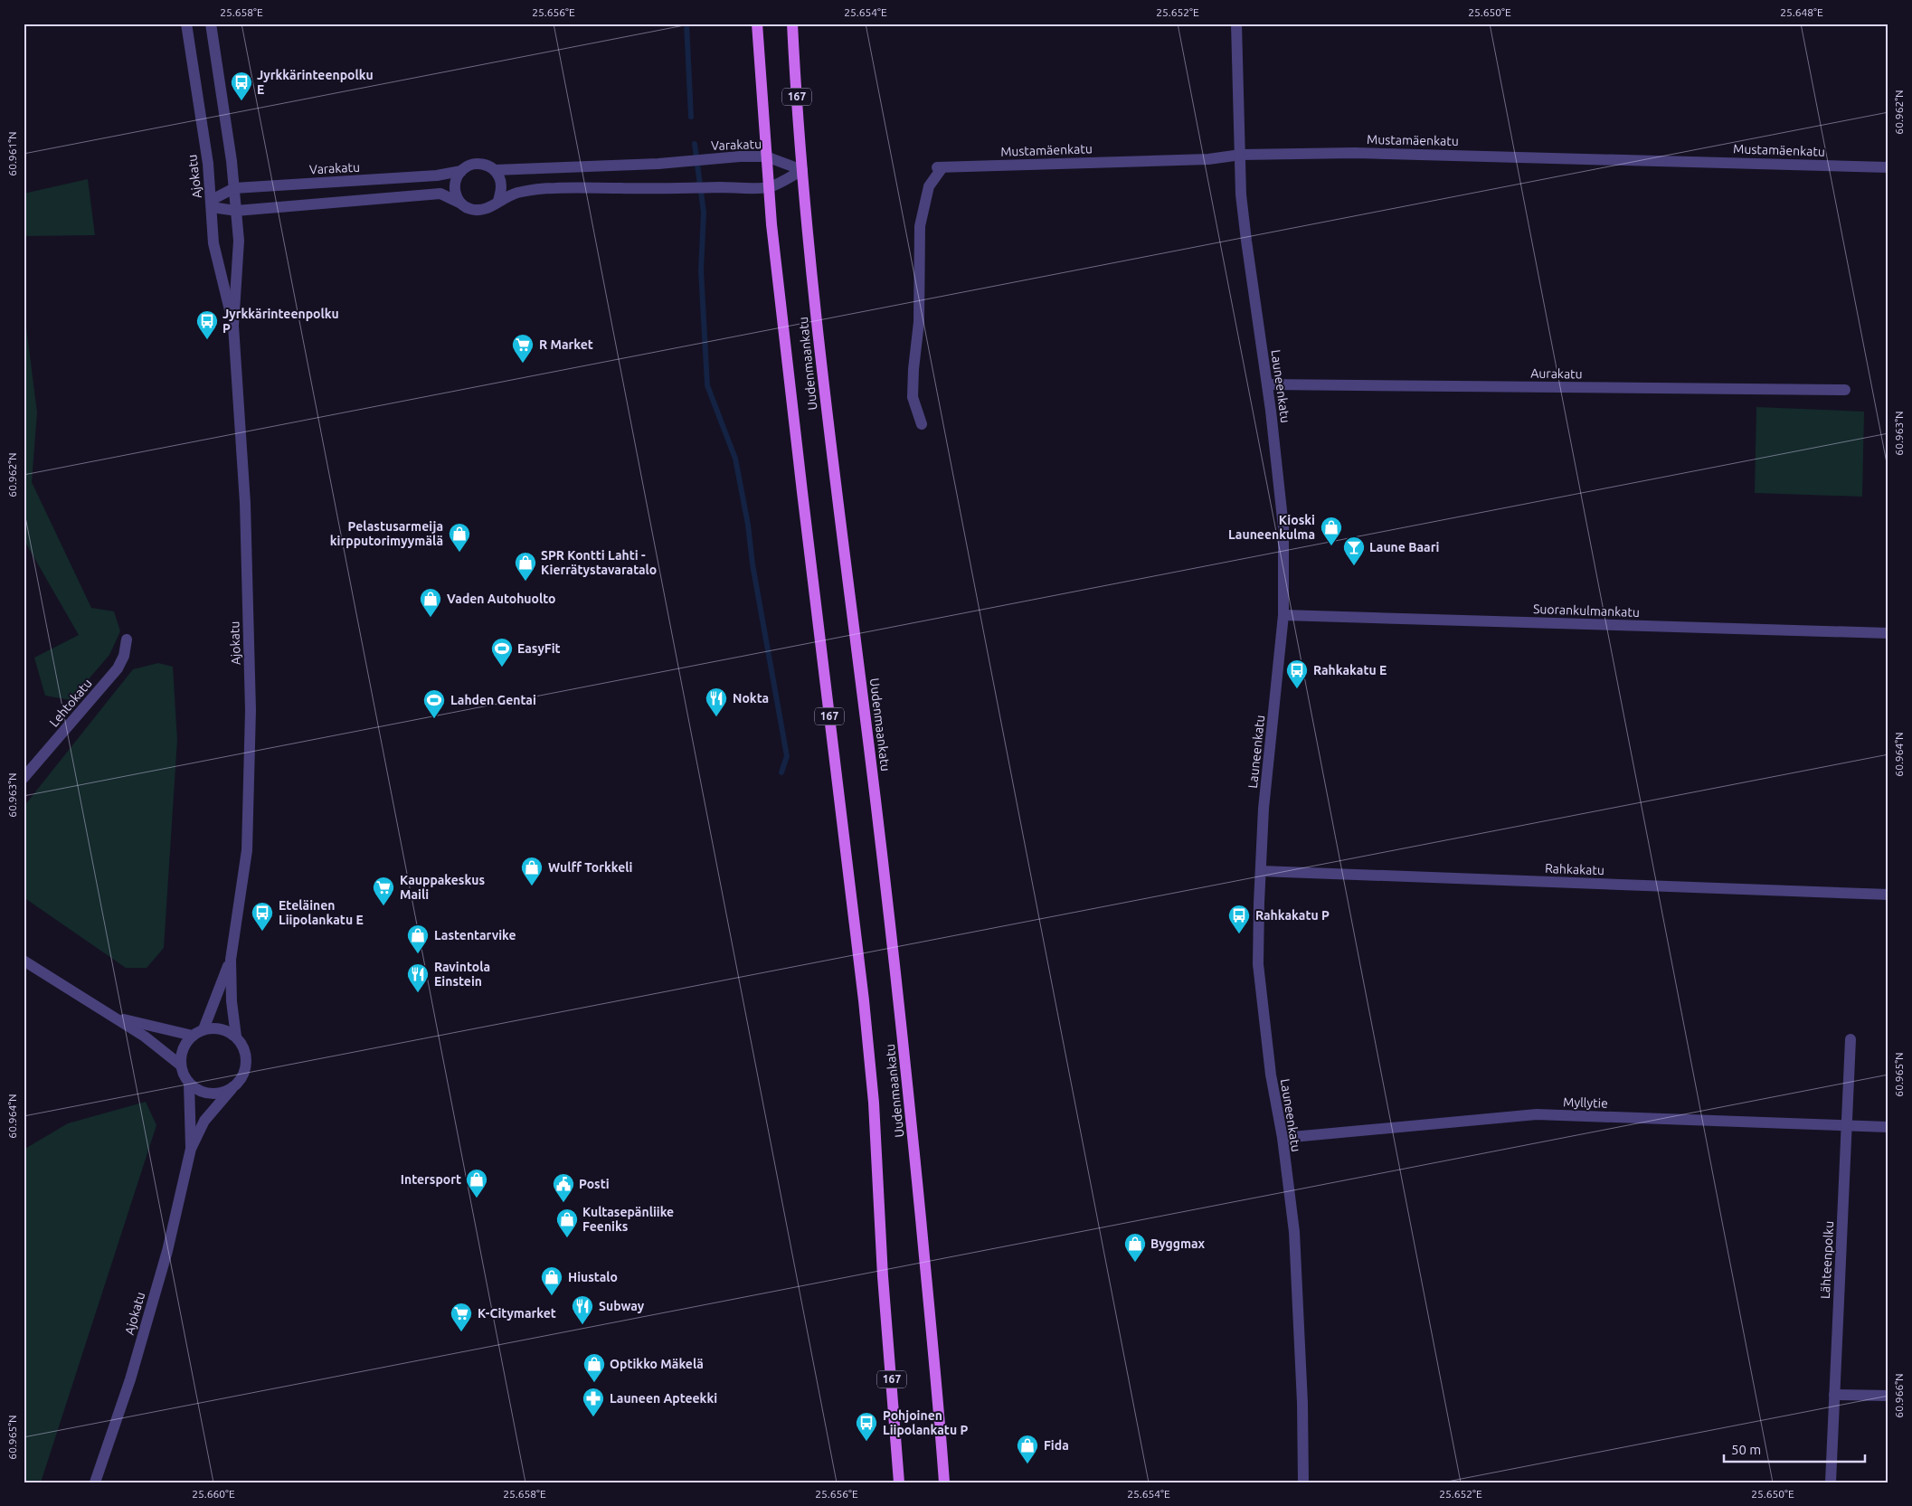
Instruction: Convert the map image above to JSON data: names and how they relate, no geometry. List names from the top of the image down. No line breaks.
{"streets":{"main road":["167","Uudenmaankatu"],"street":["Mustamäenkatu","Varakatu","Ajokatu","Aurakatu","Launeenkatu","Suorankulmankatu","Lehtokatu","Rahkakatu","Myllytie","Lähteenpolku"]},"crossings":[["Mustamäenkatu","Launeenkatu"],["Varakatu","Ajokatu"],["Varakatu","Uudenmaankatu"],["Aurakatu","Launeenkatu"],["Launeenkatu","Suorankulmankatu"],["Launeenkatu","Rahkakatu"],["Launeenkatu","Myllytie"],["Myllytie","Lähteenpolku"]],"places":{"bus stop":["Jyrkkärinteenpolku E","Jyrkkärinteenpolku P","Rahkakatu E","Eteläinen Liipolankatu E","Rahkakatu P","Pohjoinen Liipolankatu P"],"supermarket":["R Market","Kauppakeskus Maili","K-Citymarket"],"shop":["Kioski Launeenkulma","Pelastusarmeija kirpputorimyymälä","SPR Kontti Lahti - Kierrätystavaratalo","Vaden Autohuolto","Wulff Torkkeli","Lastentarvike","Intersport","Kultasepänliike Feeniks","Byggmax","Hiustalo","Optikko Mäkelä","Fida"],"bar":["Laune Baari"],"sports":["EasyFit","Lahden Gentai"],"restaurant":["Nokta","Ravintola Einstein","Subway"],"public building":["Posti"],"pharmacy":["Launeen Apteekki"]},"scale_bar":"50 m","coordinates":["25.658°E","25.656°E","25.654°E","25.652°E","25.650°E","25.648°E","60.962°N","60.961°N","60.963°N","60.964°N","60.965°N","60.966°N","25.660°E"]}
